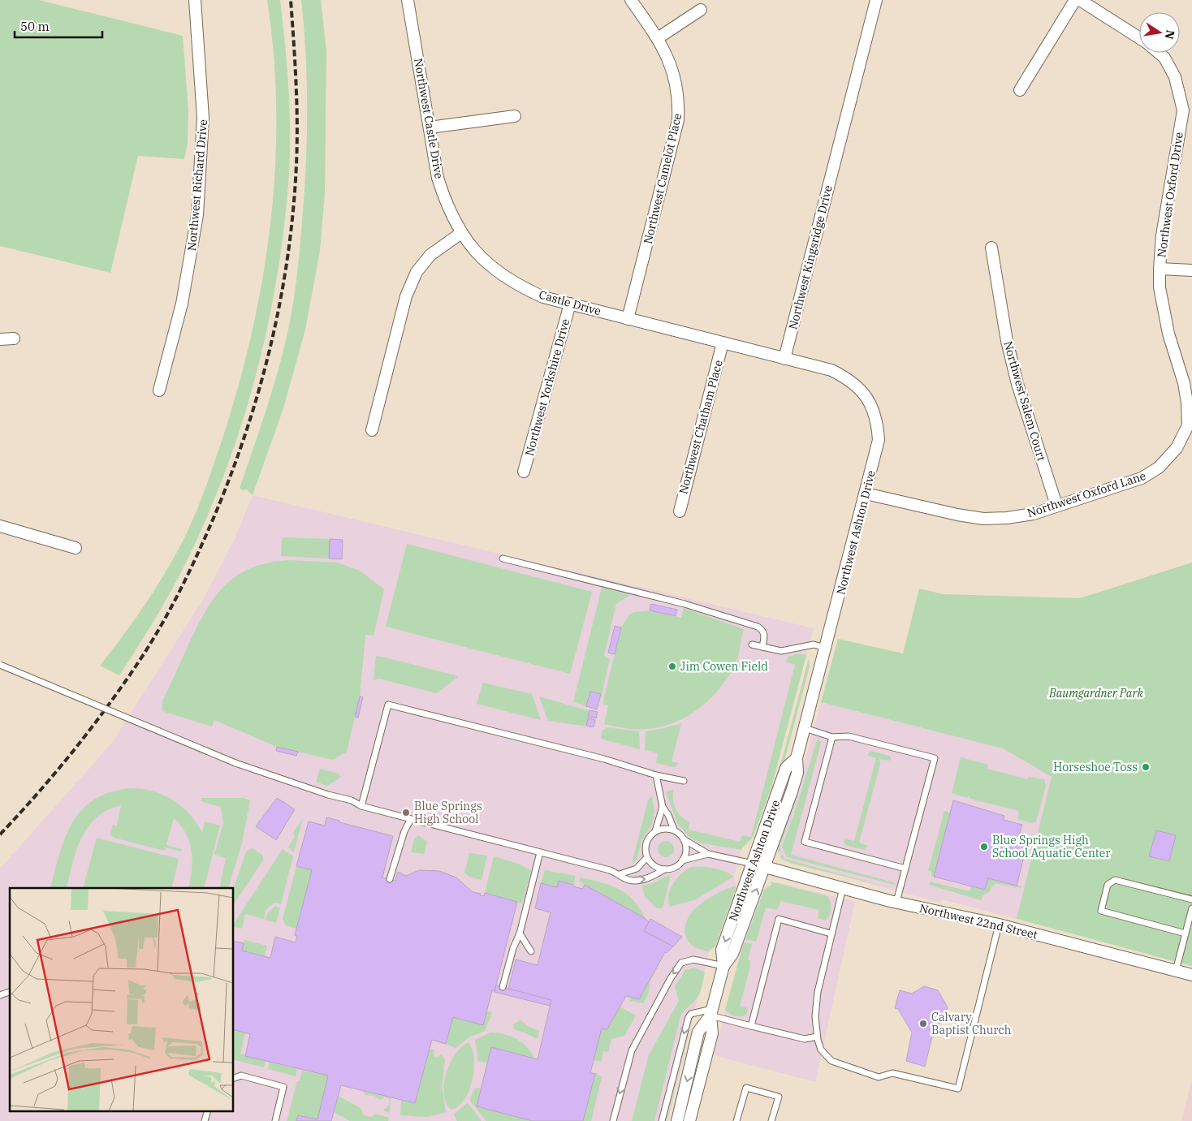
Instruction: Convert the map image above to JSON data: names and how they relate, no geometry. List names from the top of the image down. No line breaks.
{"streets":{"street":["Northwest Castle Drive","Northwest Camelot Place","Northwest Richard Drive","Northwest Oxford Drive","Northwest Kingsridge Drive","Castle Drive","Northwest Yorkshire Drive","Northwest Salem Court","Northwest Chatham Place","Northwest Oxford Lane","Northwest Ashton Drive","Northwest 22nd Street"]},"crossings":[["Northwest Castle Drive","Castle Drive"],["Northwest Camelot Place","Castle Drive"],["Northwest Oxford Drive","Northwest Oxford Lane"],["Northwest Kingsridge Drive","Northwest Ashton Drive"],["Castle Drive","Northwest Yorkshire Drive"],["Northwest Salem Court","Northwest Oxford Lane"],["Northwest Oxford Lane","Northwest Ashton Drive"],["Northwest Ashton Drive","Northwest 22nd Street"]],"parks":["Baumgardner Park"],"places":["Jim Cowen Field","Horseshoe Toss","Blue Springs High School","Blue Springs High School Aquatic Center","Calvary Baptist Church"],"scale_bar":"50 m","north":"right"}
